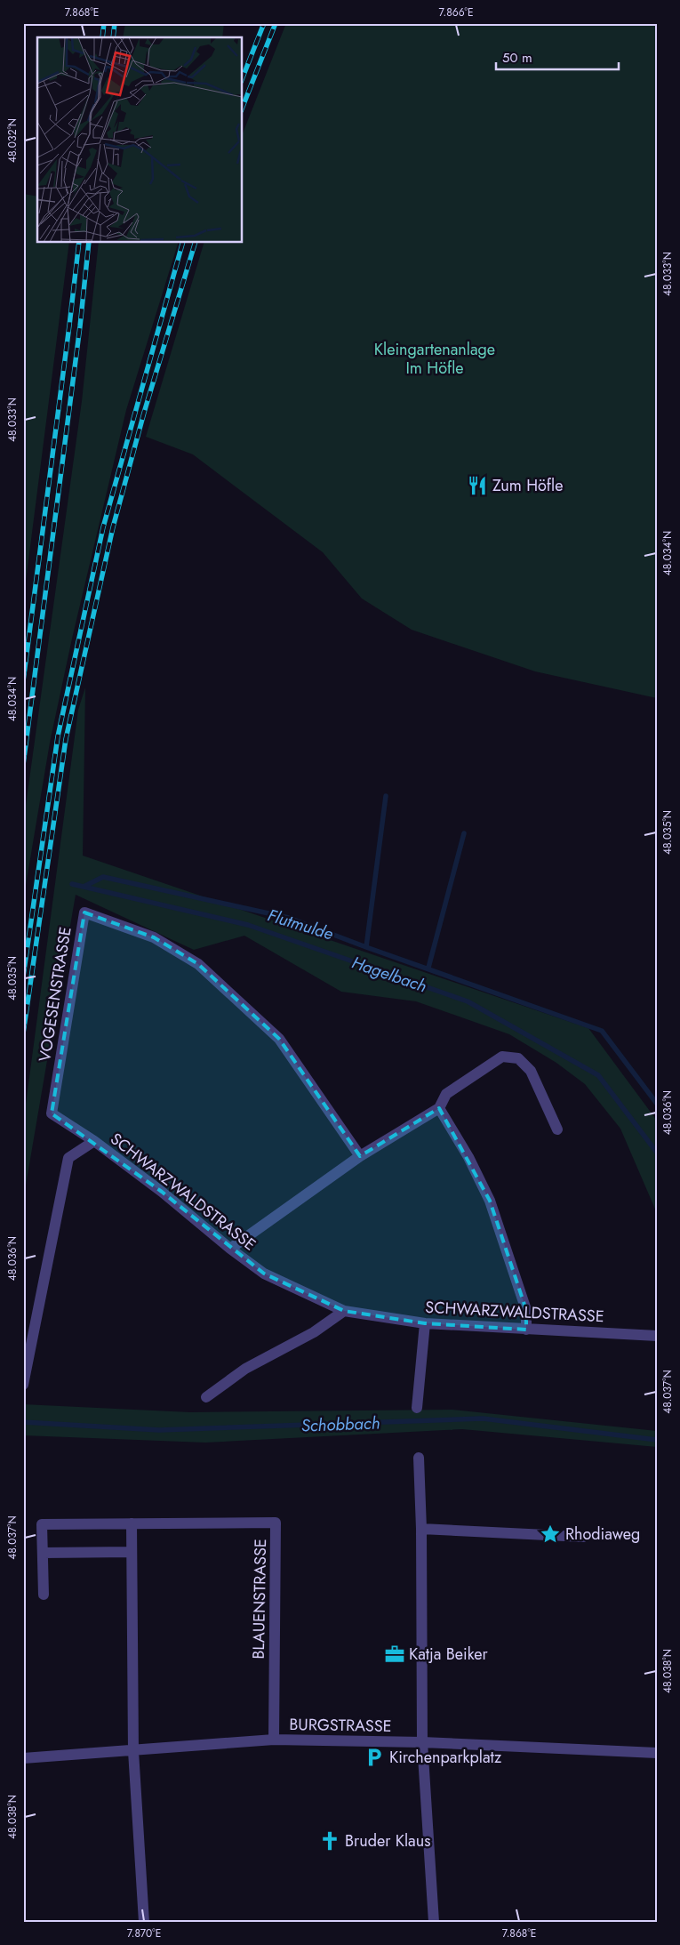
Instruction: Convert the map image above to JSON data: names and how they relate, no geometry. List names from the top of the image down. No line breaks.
{"streets":{"street":["VOGESENSTRASSE","SCHWARZWALDSTRASSE","BLAUENSTRASSE","BURGSTRASSE"]},"crossings":[["VOGESENSTRASSE","SCHWARZWALDSTRASSE"],["BLAUENSTRASSE","BURGSTRASSE"]],"water":["Flutmulde","Hagelbach","Schobbach"],"parks":["Kleingartenanlage Im Höfle"],"places":{"restaurant":["Zum Höfle"],"place":["Rhodiaweg"],"office":["Katja Beiker"],"parking":["Kirchenparkplatz"],"church":["Bruder Klaus"]},"scale_bar":"50 m","coordinates":["7.868°E","7.866°E","48.032°N","48.033°N","48.034°N","48.035°N","48.036°N","48.037°N","48.038°N","7.870°E"]}
